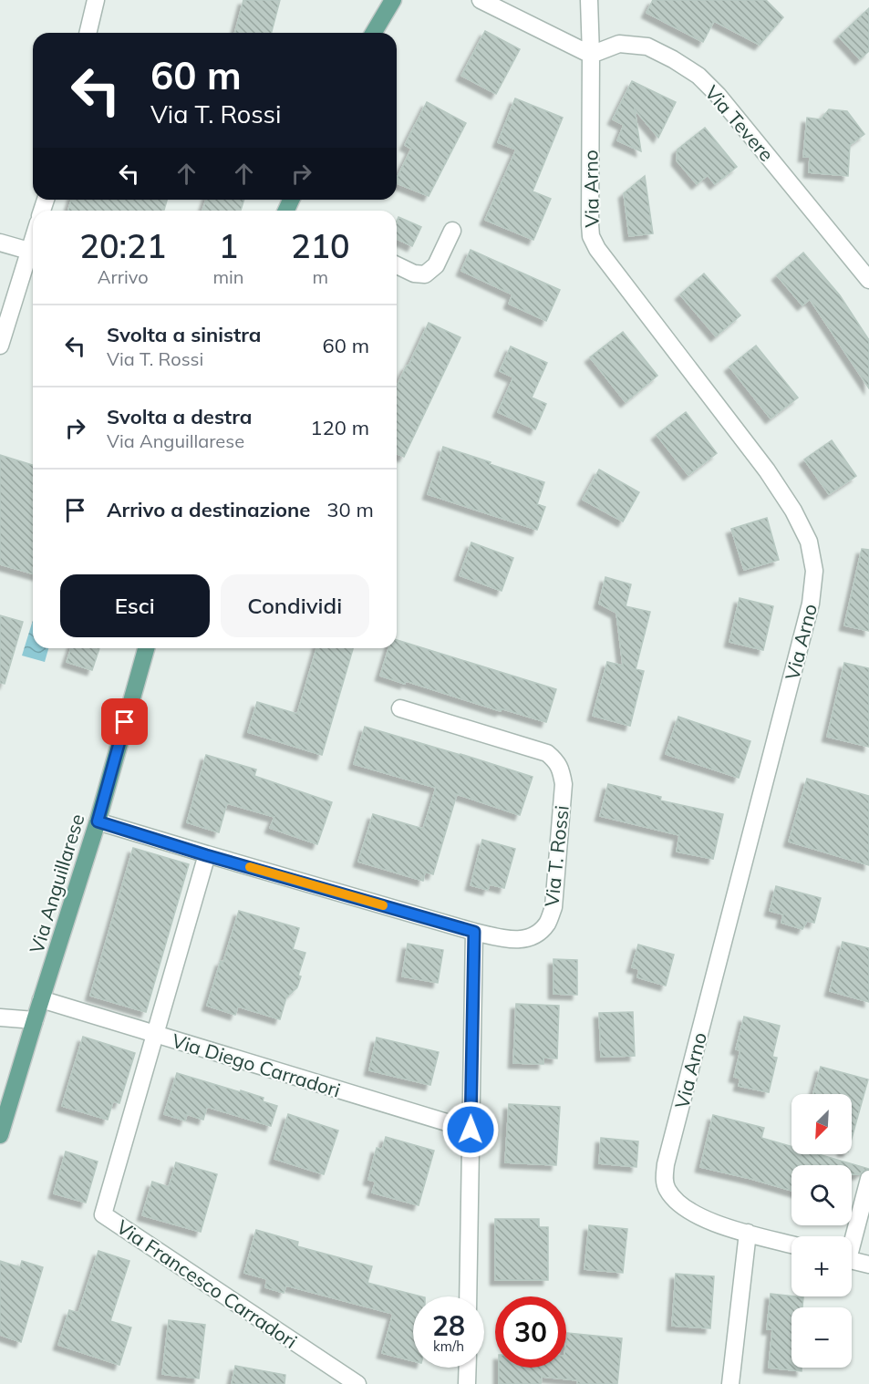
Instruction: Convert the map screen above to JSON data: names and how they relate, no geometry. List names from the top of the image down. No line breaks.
{"streets":{"main road":["Via Anguillarese"],"street":["Via Tevere","Via Arno","Via T. Rossi","Via Diego Carradori","Via Francesco Carradori"]},"crossings":[["Via Tevere","Via Arno"],["Via T. Rossi","Via Anguillarese"],["Via Anguillarese","Via Diego Carradori"],["Via Diego Carradori","Via Francesco Carradori"]],"north":"bottom left","page":{"turn":["60 m","Via T. Rossi"],"eta":["20:21","Arrivo","1","min","210","m"],"list":[{"name":"Svolta a sinistra","note":"Via T. Rossi","value":"60 m"},{"name":"Svolta a destra","note":"Via Anguillarese","value":"120 m"},{"name":"Arrivo a destinazione","value":"30 m"}],"buttons":["Esci","Condividi"],"map_buttons":["+","−"],"speed":"28 km/h","limit":"30"}}
